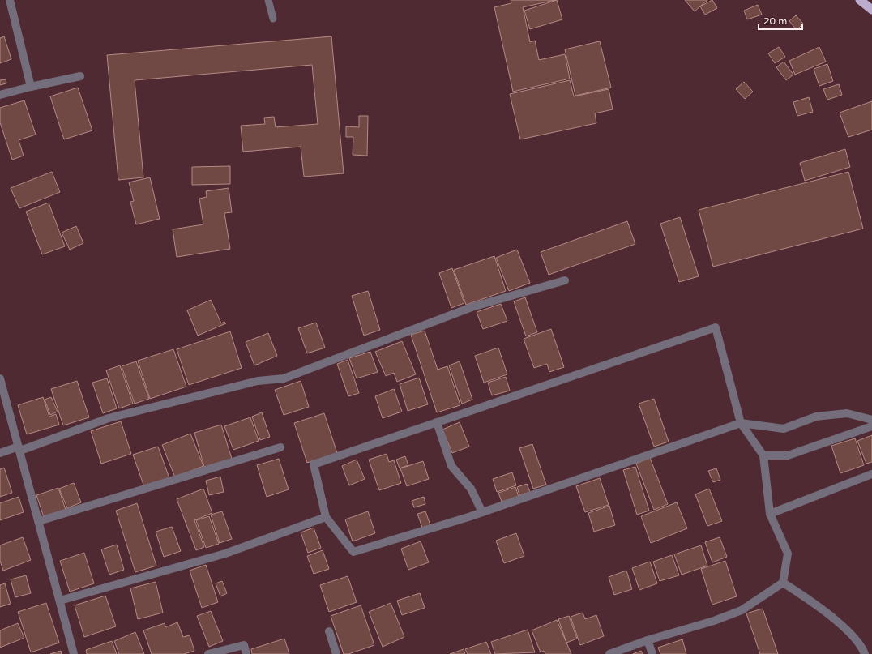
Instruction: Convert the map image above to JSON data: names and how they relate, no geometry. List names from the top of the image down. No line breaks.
{"scale_bar":"20 m"}
